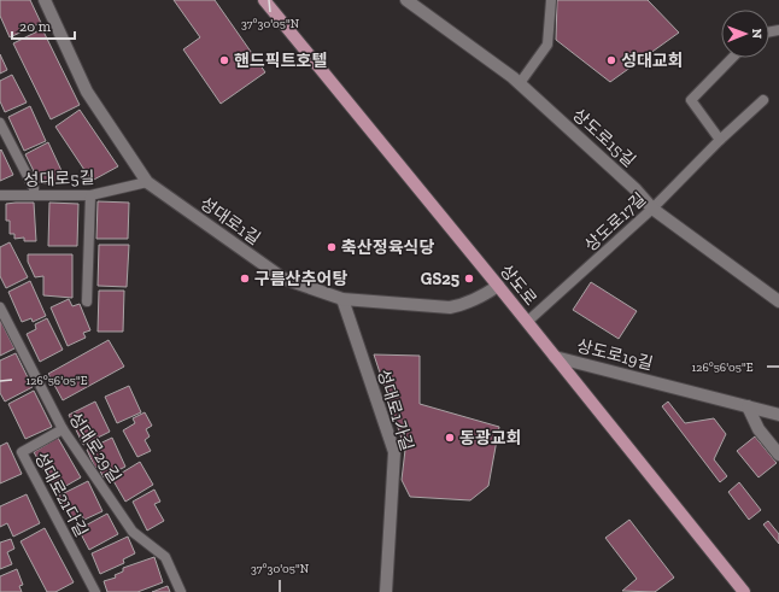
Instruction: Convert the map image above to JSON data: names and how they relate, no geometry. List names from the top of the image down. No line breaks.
{"streets":{"main road":["상도로"],"street":["상도로15길","성대로1길","상도로19길","성대로1가길"],"lane":["성대로5길","상도로17길","성대로29길","성대로21다길"]},"crossings":[["상도로15길","상도로17길"],["성대로5길","성대로1길"],["성대로1길","상도로"],["성대로1길","성대로1가길"],["상도로17길","상도로"],["상도로","상도로19길"],["성대로29길","성대로21다길"]],"places":["핸드픽트호텔","성대교회","축산정육식당","구름산추어탕","GS25","동광교회"],"scale_bar":"20 m","north":"right","coordinates":["37°30'05\"N","126°56'05\"E"]}
